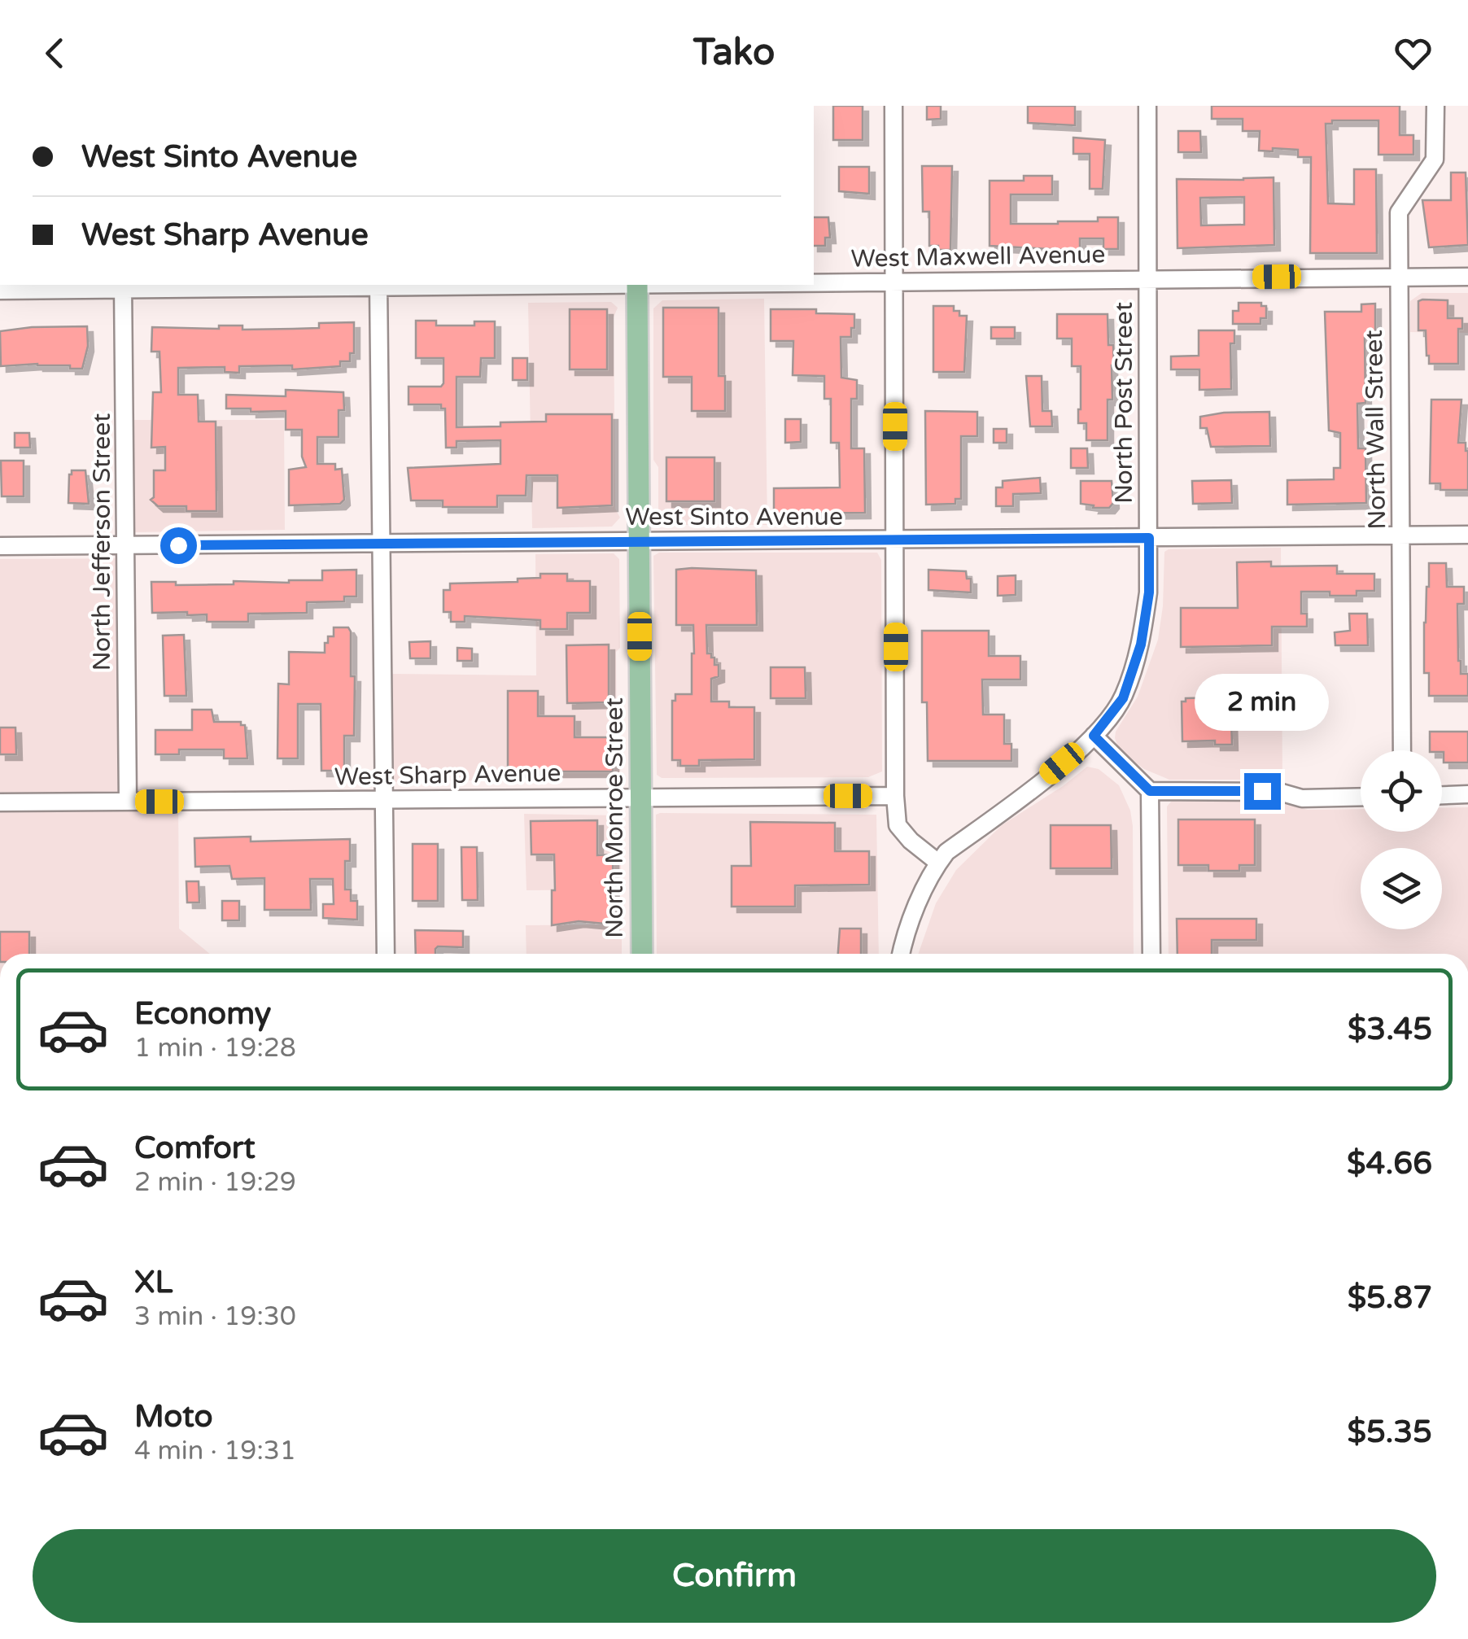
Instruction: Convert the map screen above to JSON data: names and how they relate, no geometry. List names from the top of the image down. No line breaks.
{"streets":{"main road":["North Monroe Street"],"street":["West Maxwell Avenue","North Post Street","North Wall Street","West Sinto Avenue","North Jefferson Street","West Sharp Avenue"]},"crossings":[["West Maxwell Avenue","North Post Street"],["West Maxwell Avenue","North Wall Street"],["West Maxwell Avenue","North Jefferson Street"],["North Post Street","West Sinto Avenue"],["North Wall Street","West Sinto Avenue"],["West Sinto Avenue","North Jefferson Street"],["West Sinto Avenue","North Monroe Street"],["North Jefferson Street","West Sharp Avenue"],["West Sharp Avenue","North Monroe Street"]],"page":{"header":"Tako","banner":["West Sinto Avenue","West Sharp Avenue"],"bubble":"2 min","list":[{"name":"Economy","note":"1 min · 19:28","value":"$3.45"},{"name":"Comfort","note":"2 min · 19:29","value":"$4.66"},{"name":"XL","note":"3 min · 19:30","value":"$5.87"},{"name":"Moto","note":"4 min · 19:31","value":"$5.35"}],"buttons":"Confirm"}}
